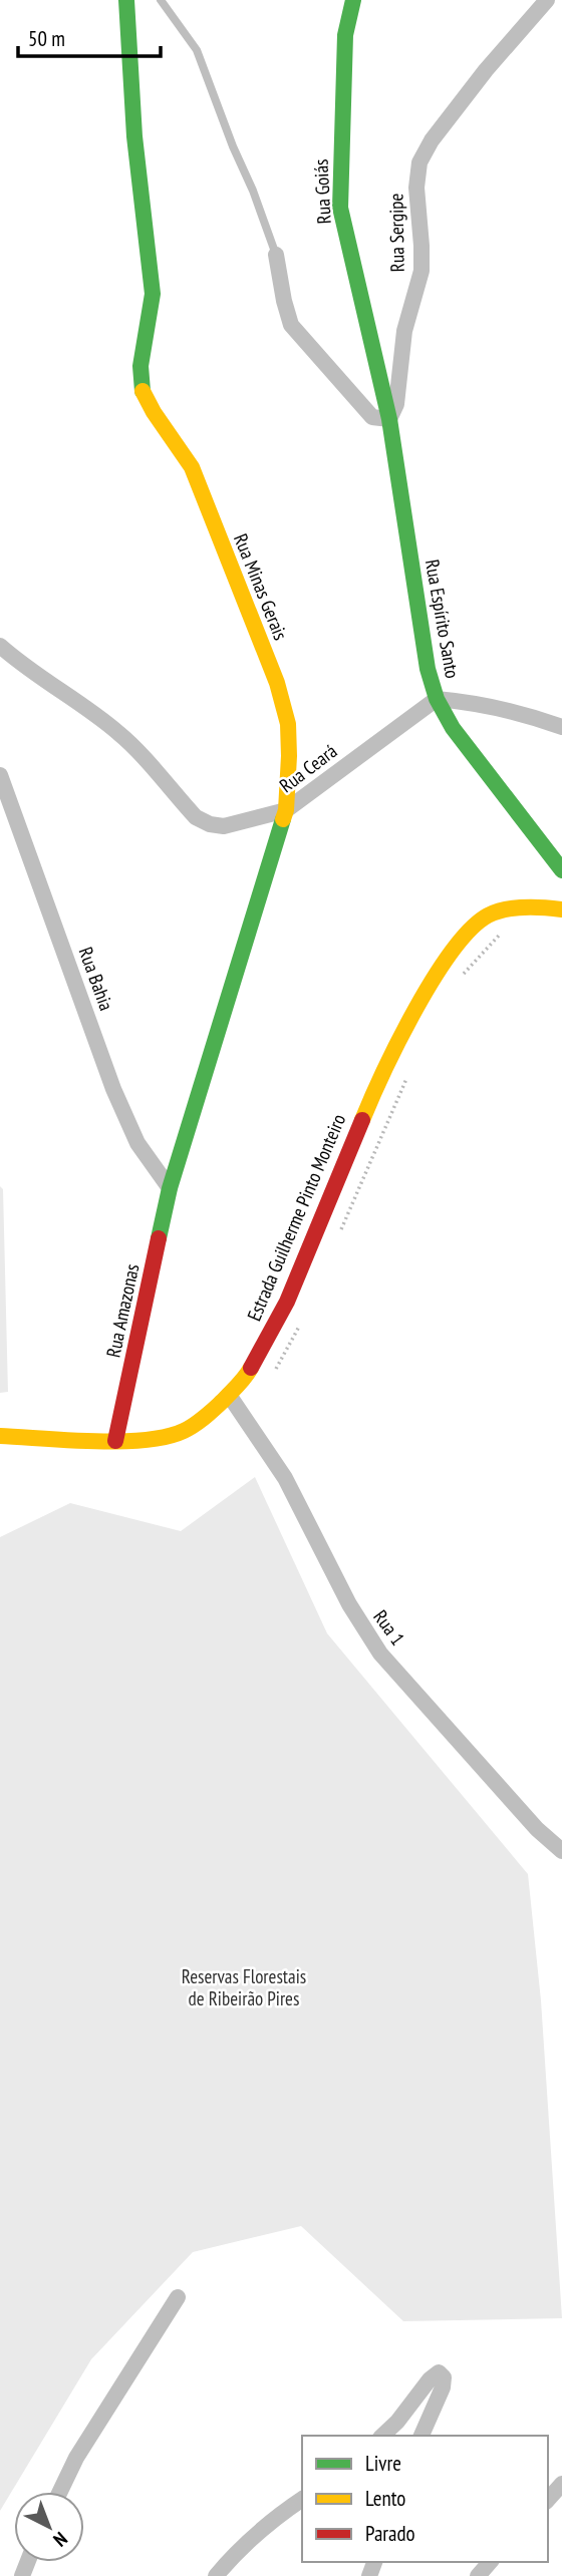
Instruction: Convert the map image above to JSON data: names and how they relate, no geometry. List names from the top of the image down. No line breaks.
{"streets":{"street":["Rua Goiás","Rua Sergipe","Rua Minas Gerais","Rua Espírito Santo","Rua Ceará","Rua Bahia","Estrada Guilherme Pinto Monteiro","Rua Amazonas","Rua 1"]},"crossings":[["Rua Goiás","Rua Sergipe"],["Rua Goiás","Rua Espírito Santo"],["Rua Sergipe","Rua Espírito Santo"],["Rua Minas Gerais","Rua Ceará"],["Rua Minas Gerais","Rua Bahia"],["Rua Minas Gerais","Rua Amazonas"],["Rua Espírito Santo","Rua Ceará"],["Rua Bahia","Rua Amazonas"],["Estrada Guilherme Pinto Monteiro","Rua Amazonas"],["Estrada Guilherme Pinto Monteiro","Rua 1"]],"parks":["Reservas Florestais de Ribeirão Pires"],"legend":["Livre","Lento","Parado"],"scale_bar":"50 m","north":"bottom right"}
